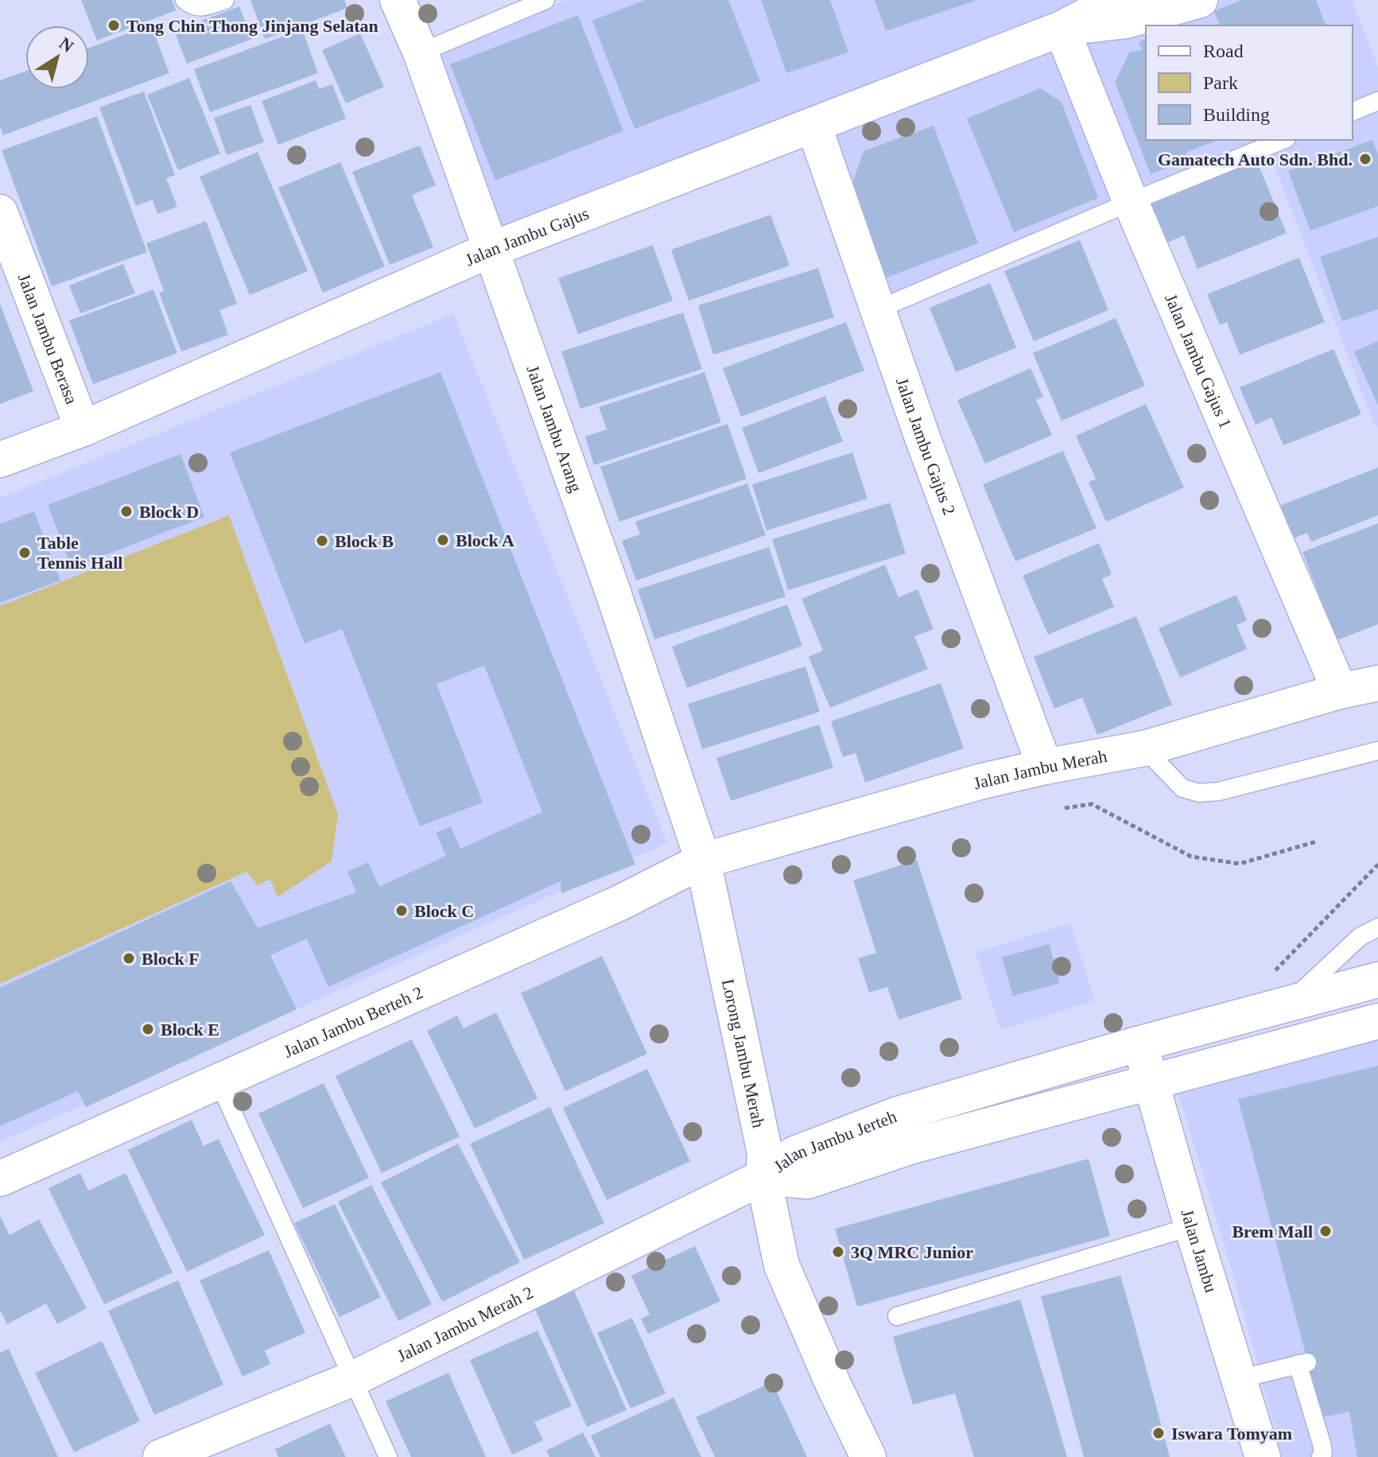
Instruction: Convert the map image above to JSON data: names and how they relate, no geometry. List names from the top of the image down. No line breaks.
{"streets":{"street":["Jalan Jambu Gajus","Jalan Jambu Berasa","Jalan Jambu Gajus 1","Jalan Jambu Arang","Jalan Jambu Gajus 2","Jalan Jambu Merah","Jalan Jambu Berteh 2","Lorong Jambu Merah","Jalan Jambu Jerteh","Jalan Jambu","Jalan Jambu Merah 2"]},"crossings":[["Jalan Jambu Gajus","Jalan Jambu Berasa"],["Jalan Jambu Gajus","Jalan Jambu Gajus 1"],["Jalan Jambu Gajus","Jalan Jambu Arang"],["Jalan Jambu Gajus","Jalan Jambu Gajus 2"],["Jalan Jambu Gajus 1","Jalan Jambu Merah"],["Jalan Jambu Arang","Jalan Jambu Merah"],["Jalan Jambu Arang","Jalan Jambu Berteh 2"],["Jalan Jambu Arang","Lorong Jambu Merah"],["Jalan Jambu Gajus 2","Jalan Jambu Merah"],["Jalan Jambu Merah","Jalan Jambu Berteh 2"],["Jalan Jambu Merah","Lorong Jambu Merah"],["Jalan Jambu Berteh 2","Lorong Jambu Merah"],["Lorong Jambu Merah","Jalan Jambu Jerteh"],["Lorong Jambu Merah","Jalan Jambu Merah 2"],["Jalan Jambu Jerteh","Jalan Jambu"],["Jalan Jambu Jerteh","Jalan Jambu Merah 2"]],"places":["Tong Chin Thong Jinjang Selatan","Gamatech Auto Sdn. Bhd.","Block D","Block A","Block B","Table Tennis Hall","Block C","Block F","Block E","Brem Mall","3Q MRC Junior","Iswara Tomyam"],"legend":["Road","Park","Building"],"north":"top right"}
